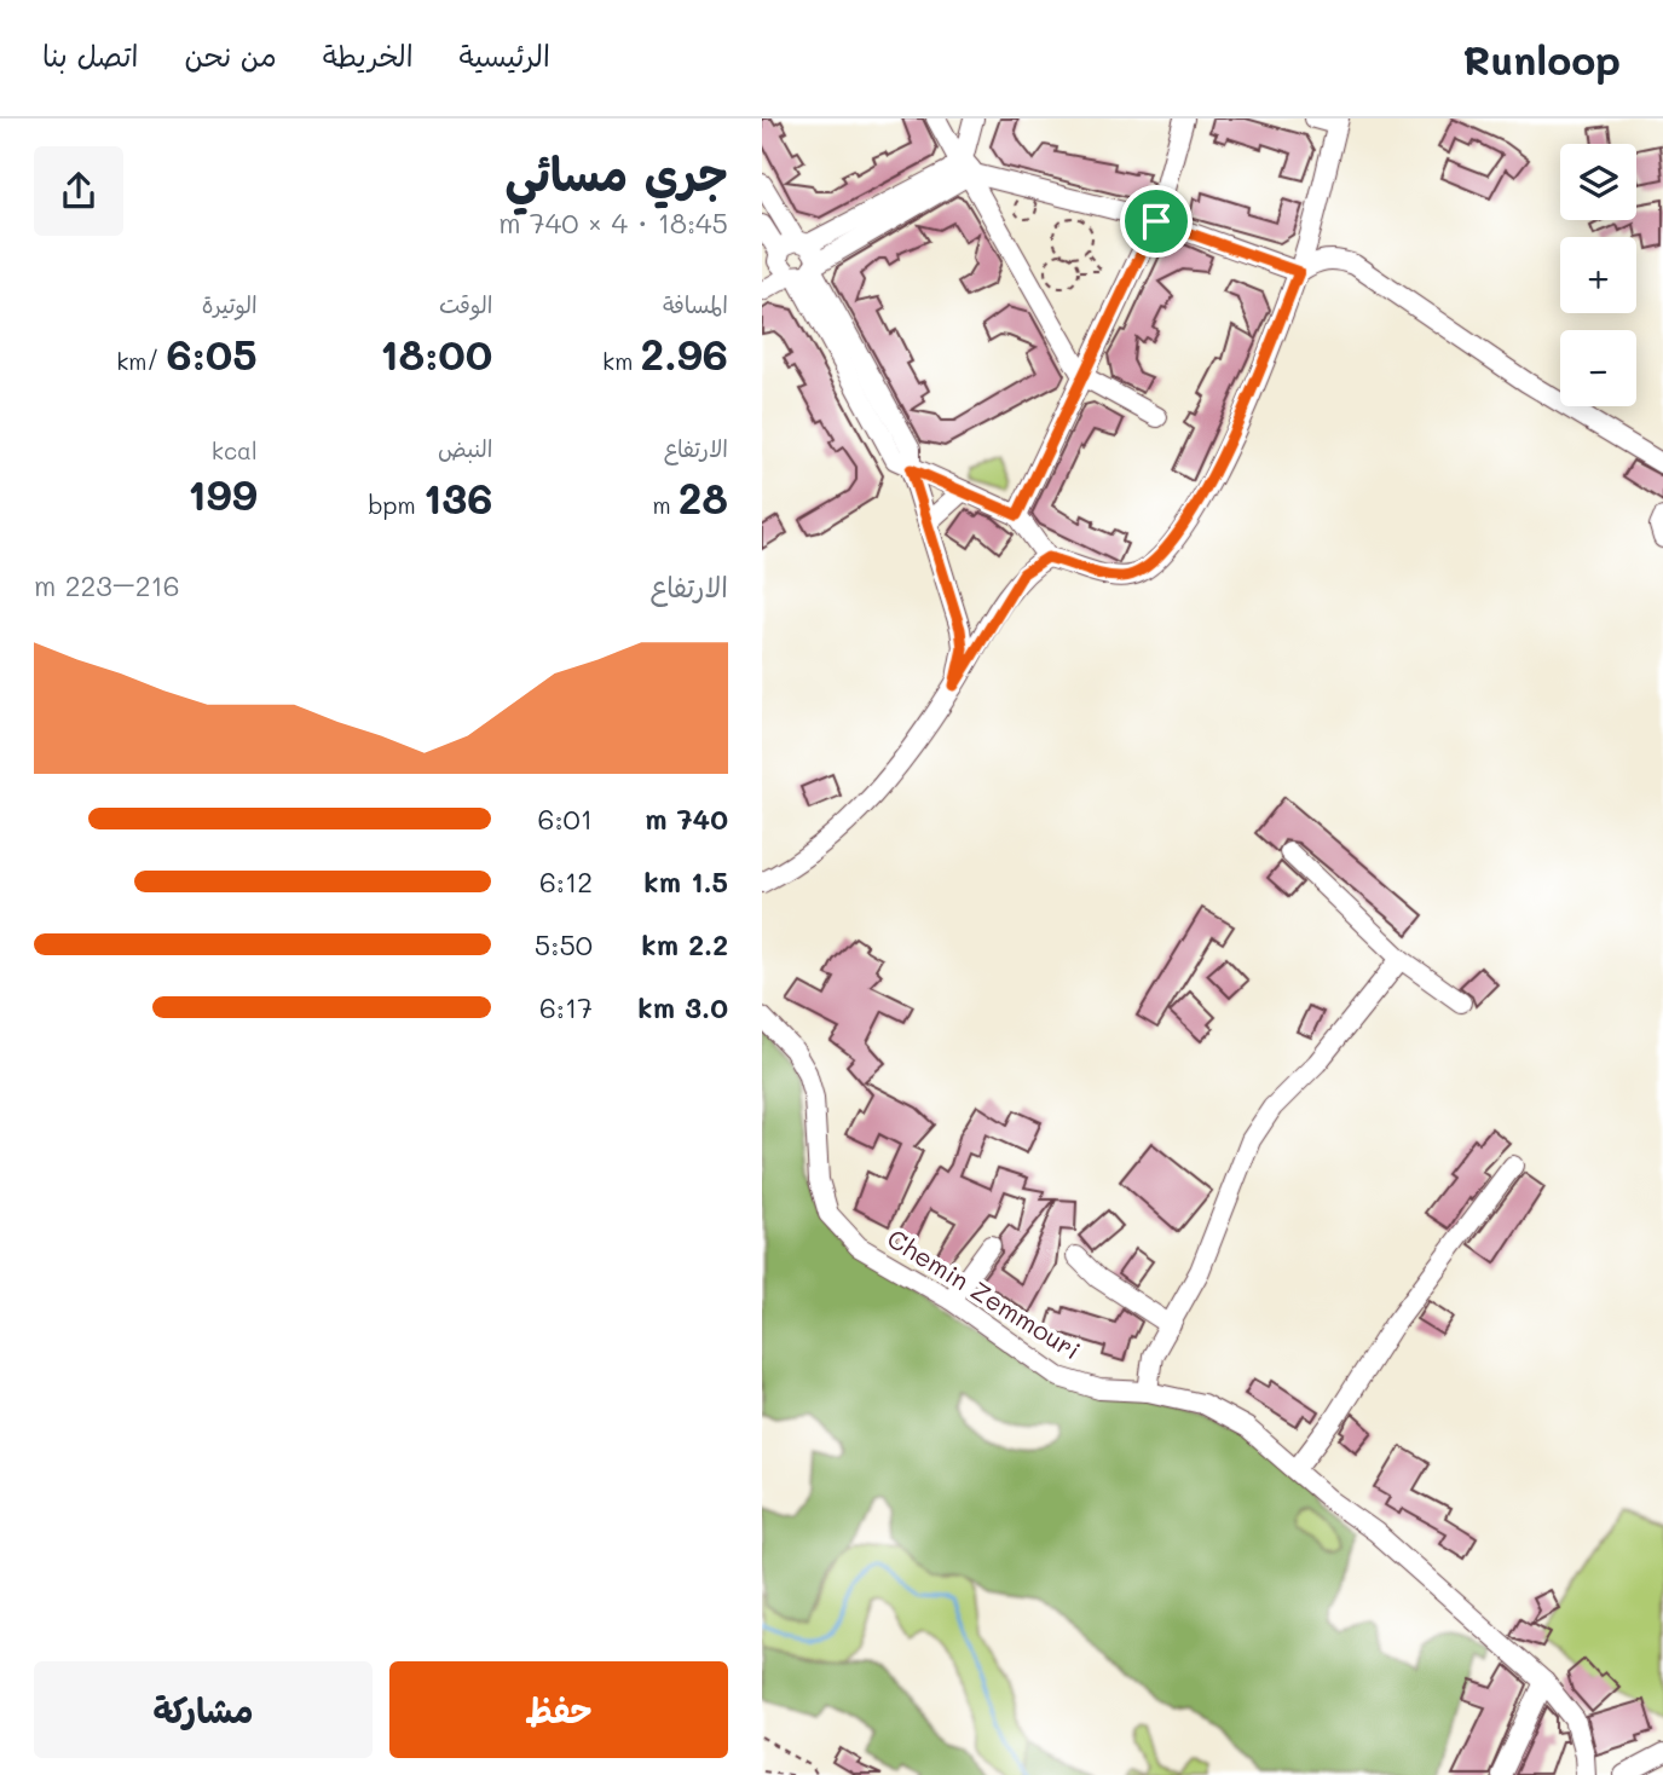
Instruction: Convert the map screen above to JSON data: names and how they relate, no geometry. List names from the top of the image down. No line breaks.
{"streets":{"street":["Chemin Zemmouri"]},"page":{"header":"Runloop","nav":["الرئيسية","الخريطة","من نحن","اتصل بنا"],"heading":["جري مسائي","18:45 · 4 × 740 m"],"map_buttons":["+","−"],"stats":[["المسافة","2.96 km"],["الوقت","18:00"],["الوتيرة","6:05 /km"],["الارتفاع","28 m"],["النبض","136 bpm"],["kcal","199"]],"chart":["الارتفاع","216–223 m"],"list":[{"name":"740 m","note":"6:01"},{"name":"1.5 km","note":"6:12"},{"name":"2.2 km","note":"5:50"},{"name":"3.0 km","note":"6:17"}],"buttons":["حفظ","مشاركة"]}}
